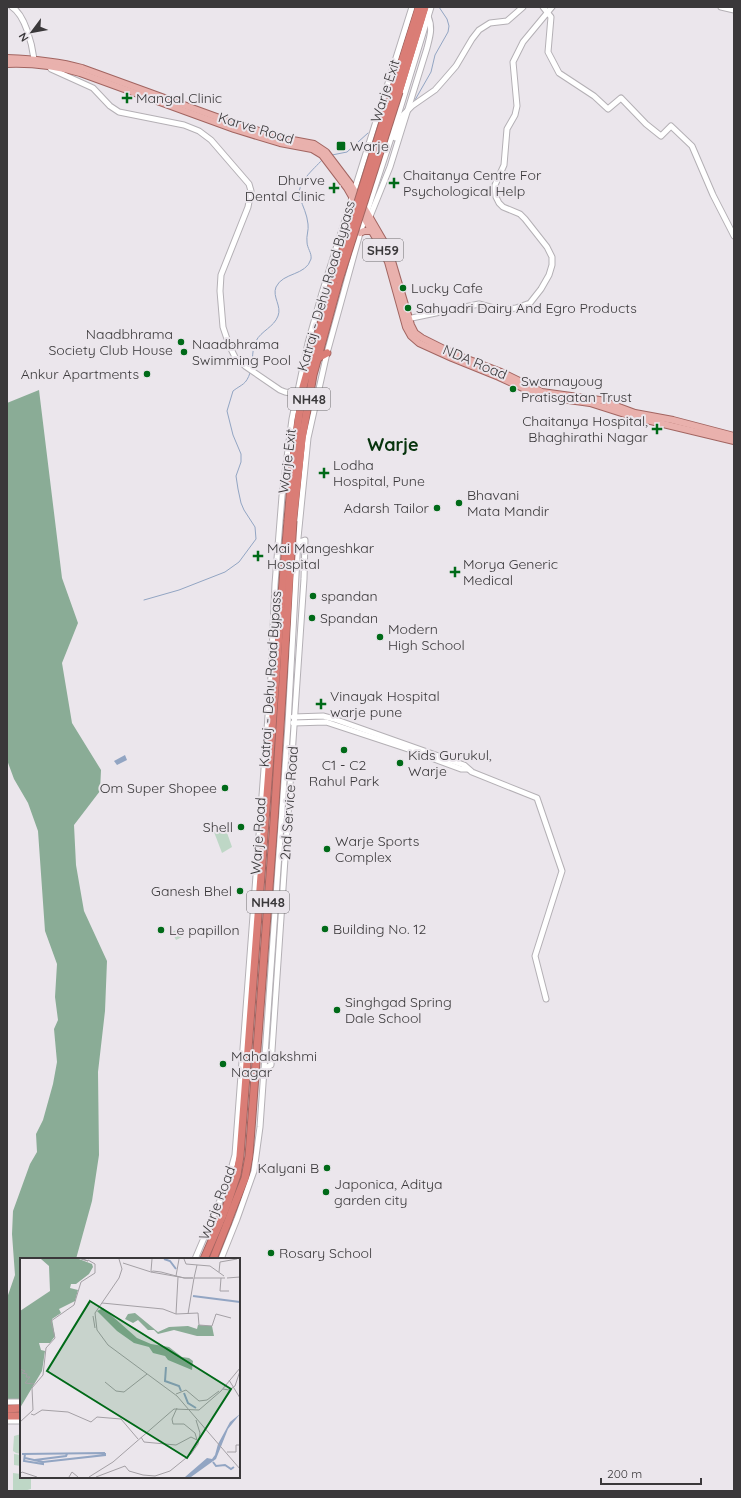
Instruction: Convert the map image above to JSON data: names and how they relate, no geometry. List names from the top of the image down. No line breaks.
{"streets":{"highway":["Katraj - Dehu Road Bypass","NH48"],"main road":["Karve Road","SH59","NDA Road"],"street":["Warje Exit","2nd Service Road","Warje Road"]},"crossings":[["Warje Exit","Karve Road"],["Warje Exit","Katraj - Dehu Road Bypass"],["Warje Exit","NDA Road"],["Warje Exit","Warje Road"],["Karve Road","NDA Road"],["Katraj - Dehu Road Bypass","NH48"],["Katraj - Dehu Road Bypass","Warje Road"],["2nd Service Road","Warje Road"]],"districts":["Warje"],"places":{"health":["Mangal Clinic","Chaitanya Centre For Psychological Help","Dhurve Dental Clinic","Chaitanya Hospital, Bhaghirathi Nagar","Lodha Hospital, Pune","Mai Mangeshkar Hospital","Morya Generic Medical","Vinayak Hospital warje pune"],"transit":["Warje"],"other":["Lucky Cafe","Sahyadri Dairy And Egro Products","Naadbhrama Society Club House","Naadbhrama Swimming Pool","Ankur Apartments","Swarnayoug Pratisgatan Trust","Bhavani Mata Mandir","Adarsh Tailor","spandan","Spandan","Modern High School","C1 - C2 Rahul Park","Kids Gurukul, Warje","Om Super Shopee","Shell","Warje Sports Complex","Ganesh Bhel","Building No. 12","Le papillon","Singhgad Spring Dale School","Mahalakshmi Nagar","Kalyani B","Japonica, Aditya garden city","Rosary School"]},"scale_bar":"200 m","north":"bottom left"}
